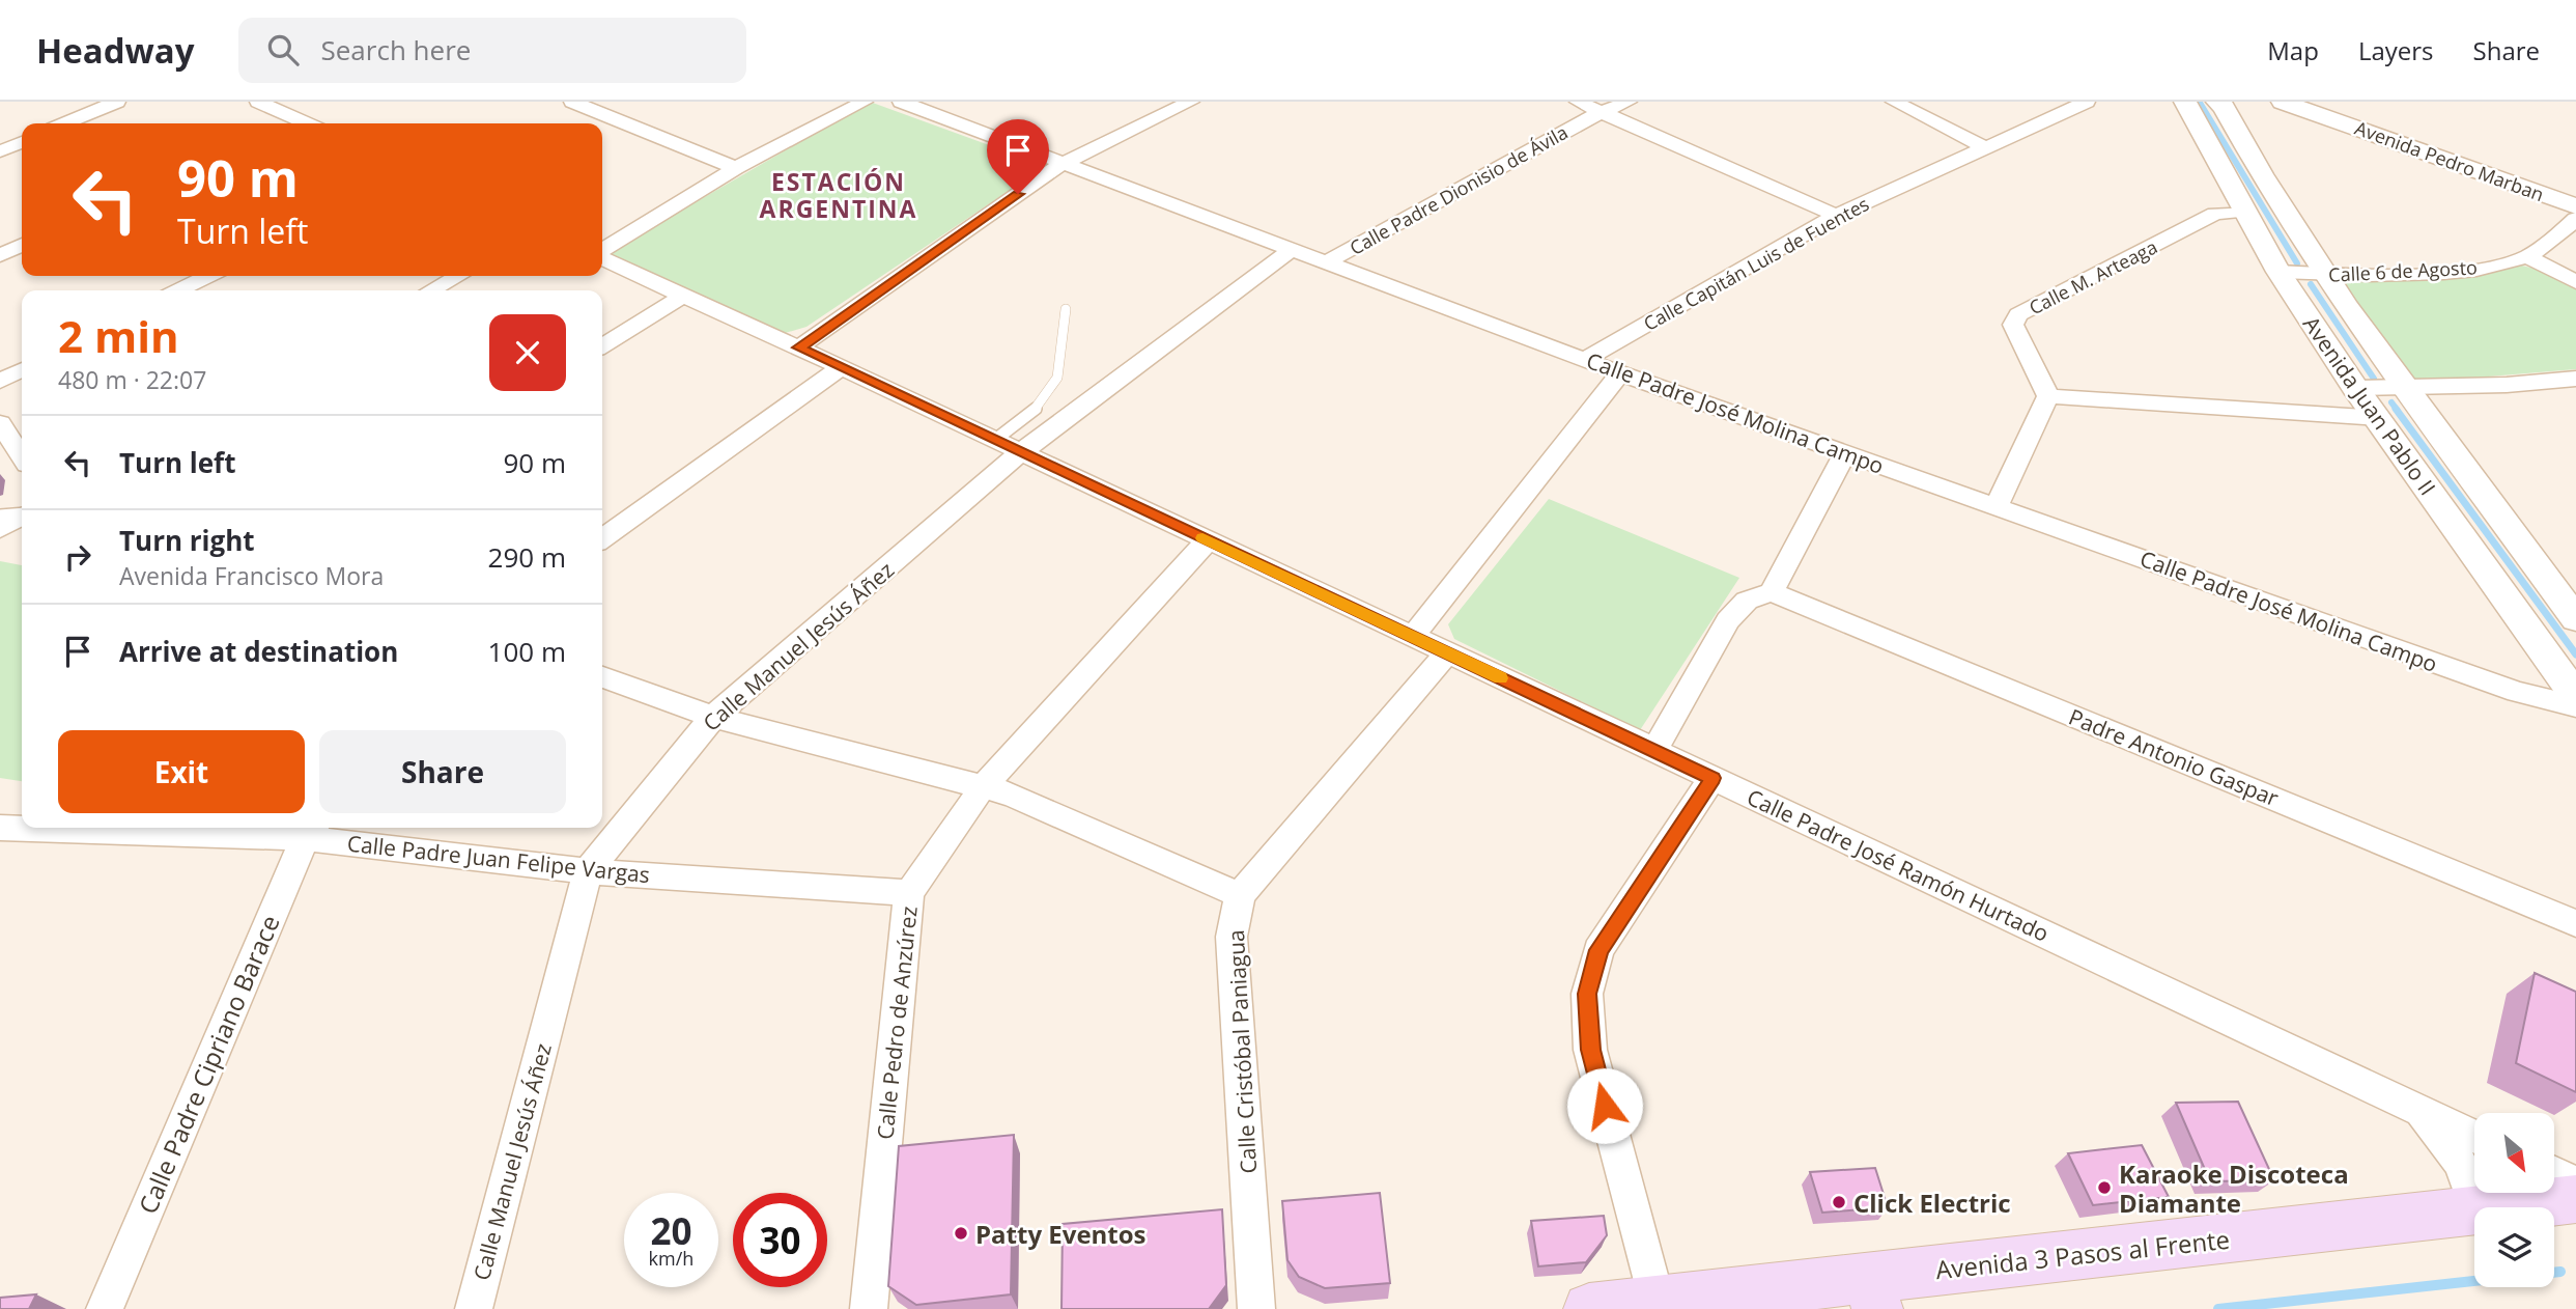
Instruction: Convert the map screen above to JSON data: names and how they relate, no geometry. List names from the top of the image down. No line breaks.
{"streets":{"main road":["Avenida 3 Pasos al Frente"],"street":["Avenida Pedro Marban","Calle Padre Dionisio de Ávila","Calle Capitán Luis de Fuentes","Calle 6 de Agosto","Calle M. Arteaga","Avenida Juan Pablo II","Calle Padre José Molina Campo","Calle Manuel Jesús Áñez","Padre Antonio Gaspar","Calle Padre Juan Felipe Vargas","Calle Padre José Ramón Hurtado","Calle Pedro de Anzúrez","Calle Cristóbal Paniagua","Calle Padre Cipriano Barace"]},"crossings":[["Calle Padre Dionisio de Ávila","Calle Padre José Molina Campo"],["Calle Capitán Luis de Fuentes","Calle Padre José Molina Campo"],["Calle 6 de Agosto","Avenida Juan Pablo II"],["Calle M. Arteaga","Avenida Juan Pablo II"],["Calle Padre José Molina Campo","Calle Manuel Jesús Áñez"],["Calle Manuel Jesús Áñez","Calle Padre Juan Felipe Vargas"],["Calle Manuel Jesús Áñez","Calle Padre José Ramón Hurtado"],["Calle Padre Juan Felipe Vargas","Calle Pedro de Anzúrez"],["Calle Padre Juan Felipe Vargas","Calle Padre Cipriano Barace"],["Calle Padre José Ramón Hurtado","Calle Pedro de Anzúrez"],["Calle Padre José Ramón Hurtado","Calle Cristóbal Paniagua"]],"districts":["ESTACIÓN ARGENTINA"],"places":["Karaoke Discoteca Diamante","Click Electric","Patty Eventos"],"north":"bottom right","page":{"header":"Headway","search":"Search here","nav":["Map","Layers","Share"],"turn":["90 m","Turn left"],"heading":["2 min","480 m · 22:07"],"list":[{"name":"Turn left","value":"90 m"},{"name":"Turn right","note":"Avenida Francisco Mora","value":"290 m"},{"name":"Arrive at destination","value":"100 m"}],"buttons":["Exit","Share"],"speed":"20 km/h","limit":"30"}}
